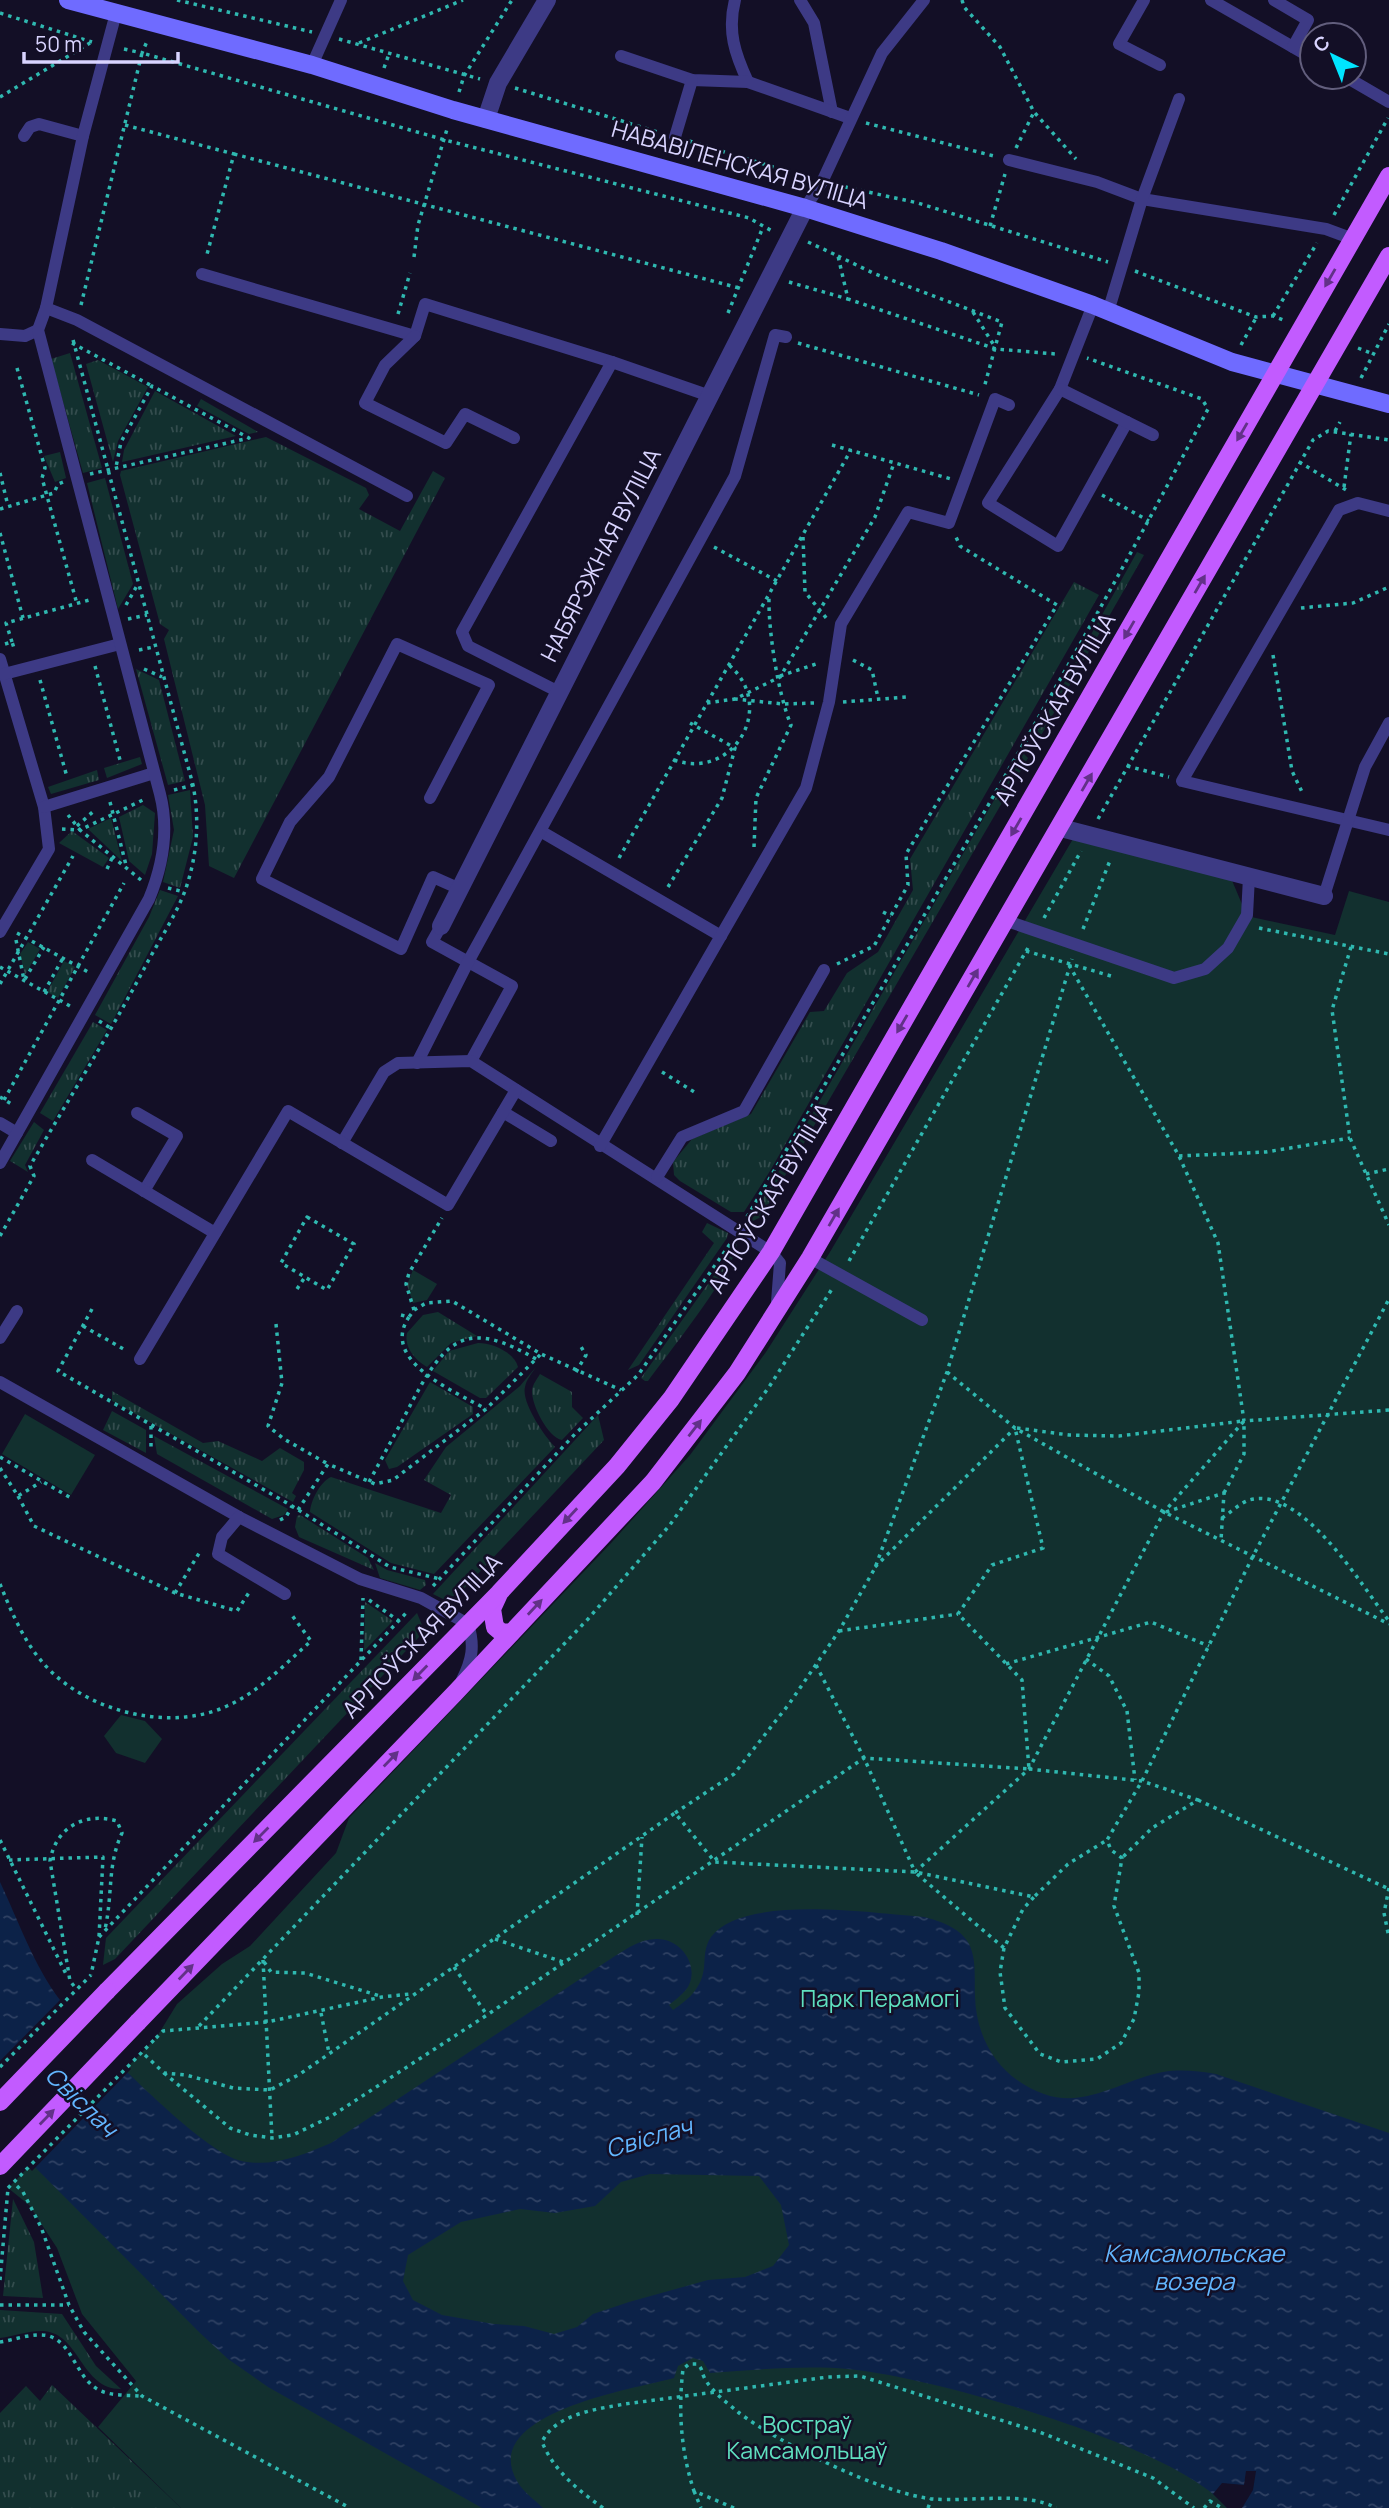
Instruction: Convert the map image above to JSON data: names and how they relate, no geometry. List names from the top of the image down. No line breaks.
{"streets":{"main road":["АРЛОЎСКАЯ ВУЛІЦА"],"street":["НАВАВІЛЕНСКАЯ ВУЛІЦА","НАБЯРЭЖНАЯ ВУЛІЦА"]},"crossings":[["НАВАВІЛЕНСКАЯ ВУЛІЦА","НАБЯРЭЖНАЯ ВУЛІЦА"],["НАВАВІЛЕНСКАЯ ВУЛІЦА","АРЛОЎСКАЯ ВУЛІЦА"]],"water":["Свіслач","Камсамольскае возера"],"parks":["Парк Перамогі","Востраў Камсамольцаў"],"scale_bar":"50 m","north":"top left"}
